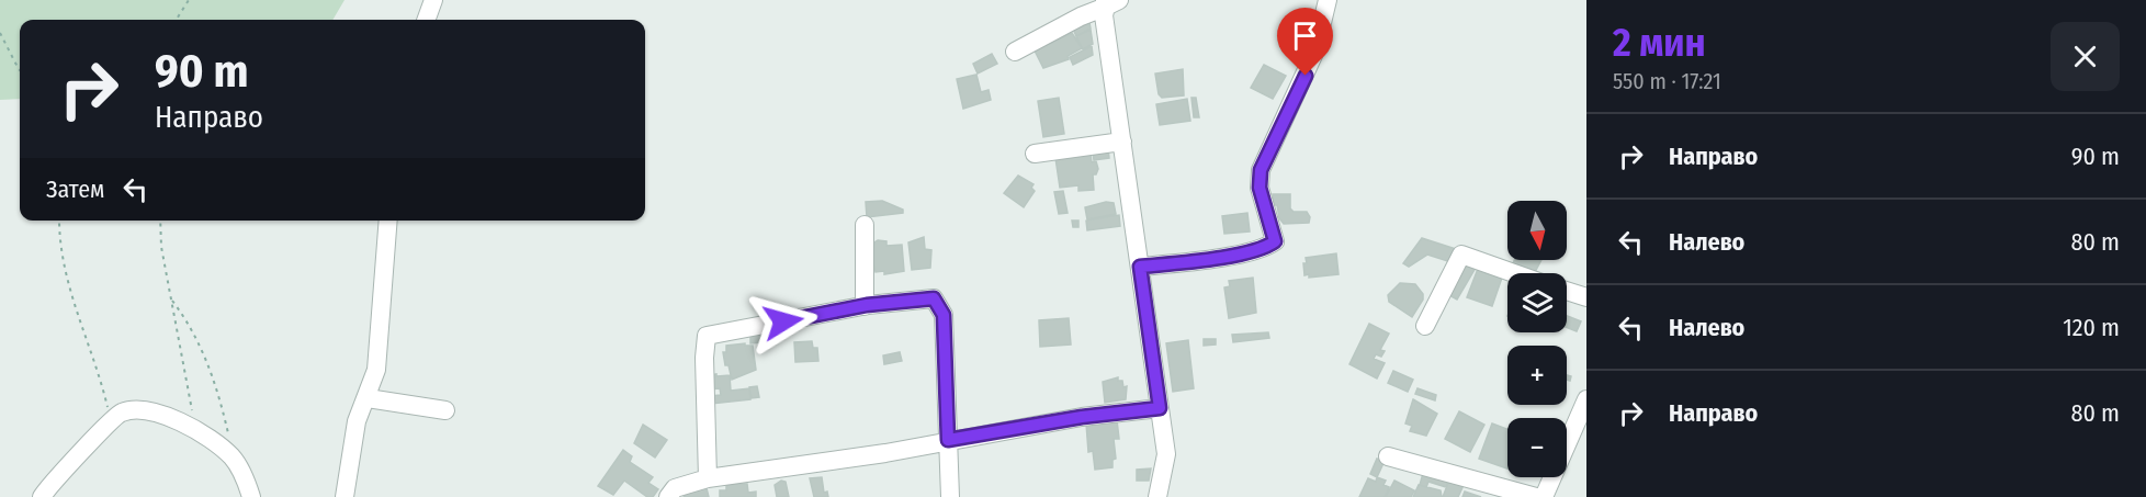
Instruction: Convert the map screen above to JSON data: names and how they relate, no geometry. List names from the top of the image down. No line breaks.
{"north":"bottom","page":{"heading":["2 мин","550 m · 17:21"],"turn":["90 m","Направо"],"list":[{"name":"Направо","value":"90 m"},{"name":"Налево","value":"80 m"},{"name":"Налево","value":"120 m"},{"name":"Направо","value":"80 m"}],"then":"Затем","map_buttons":["+","−"]}}
